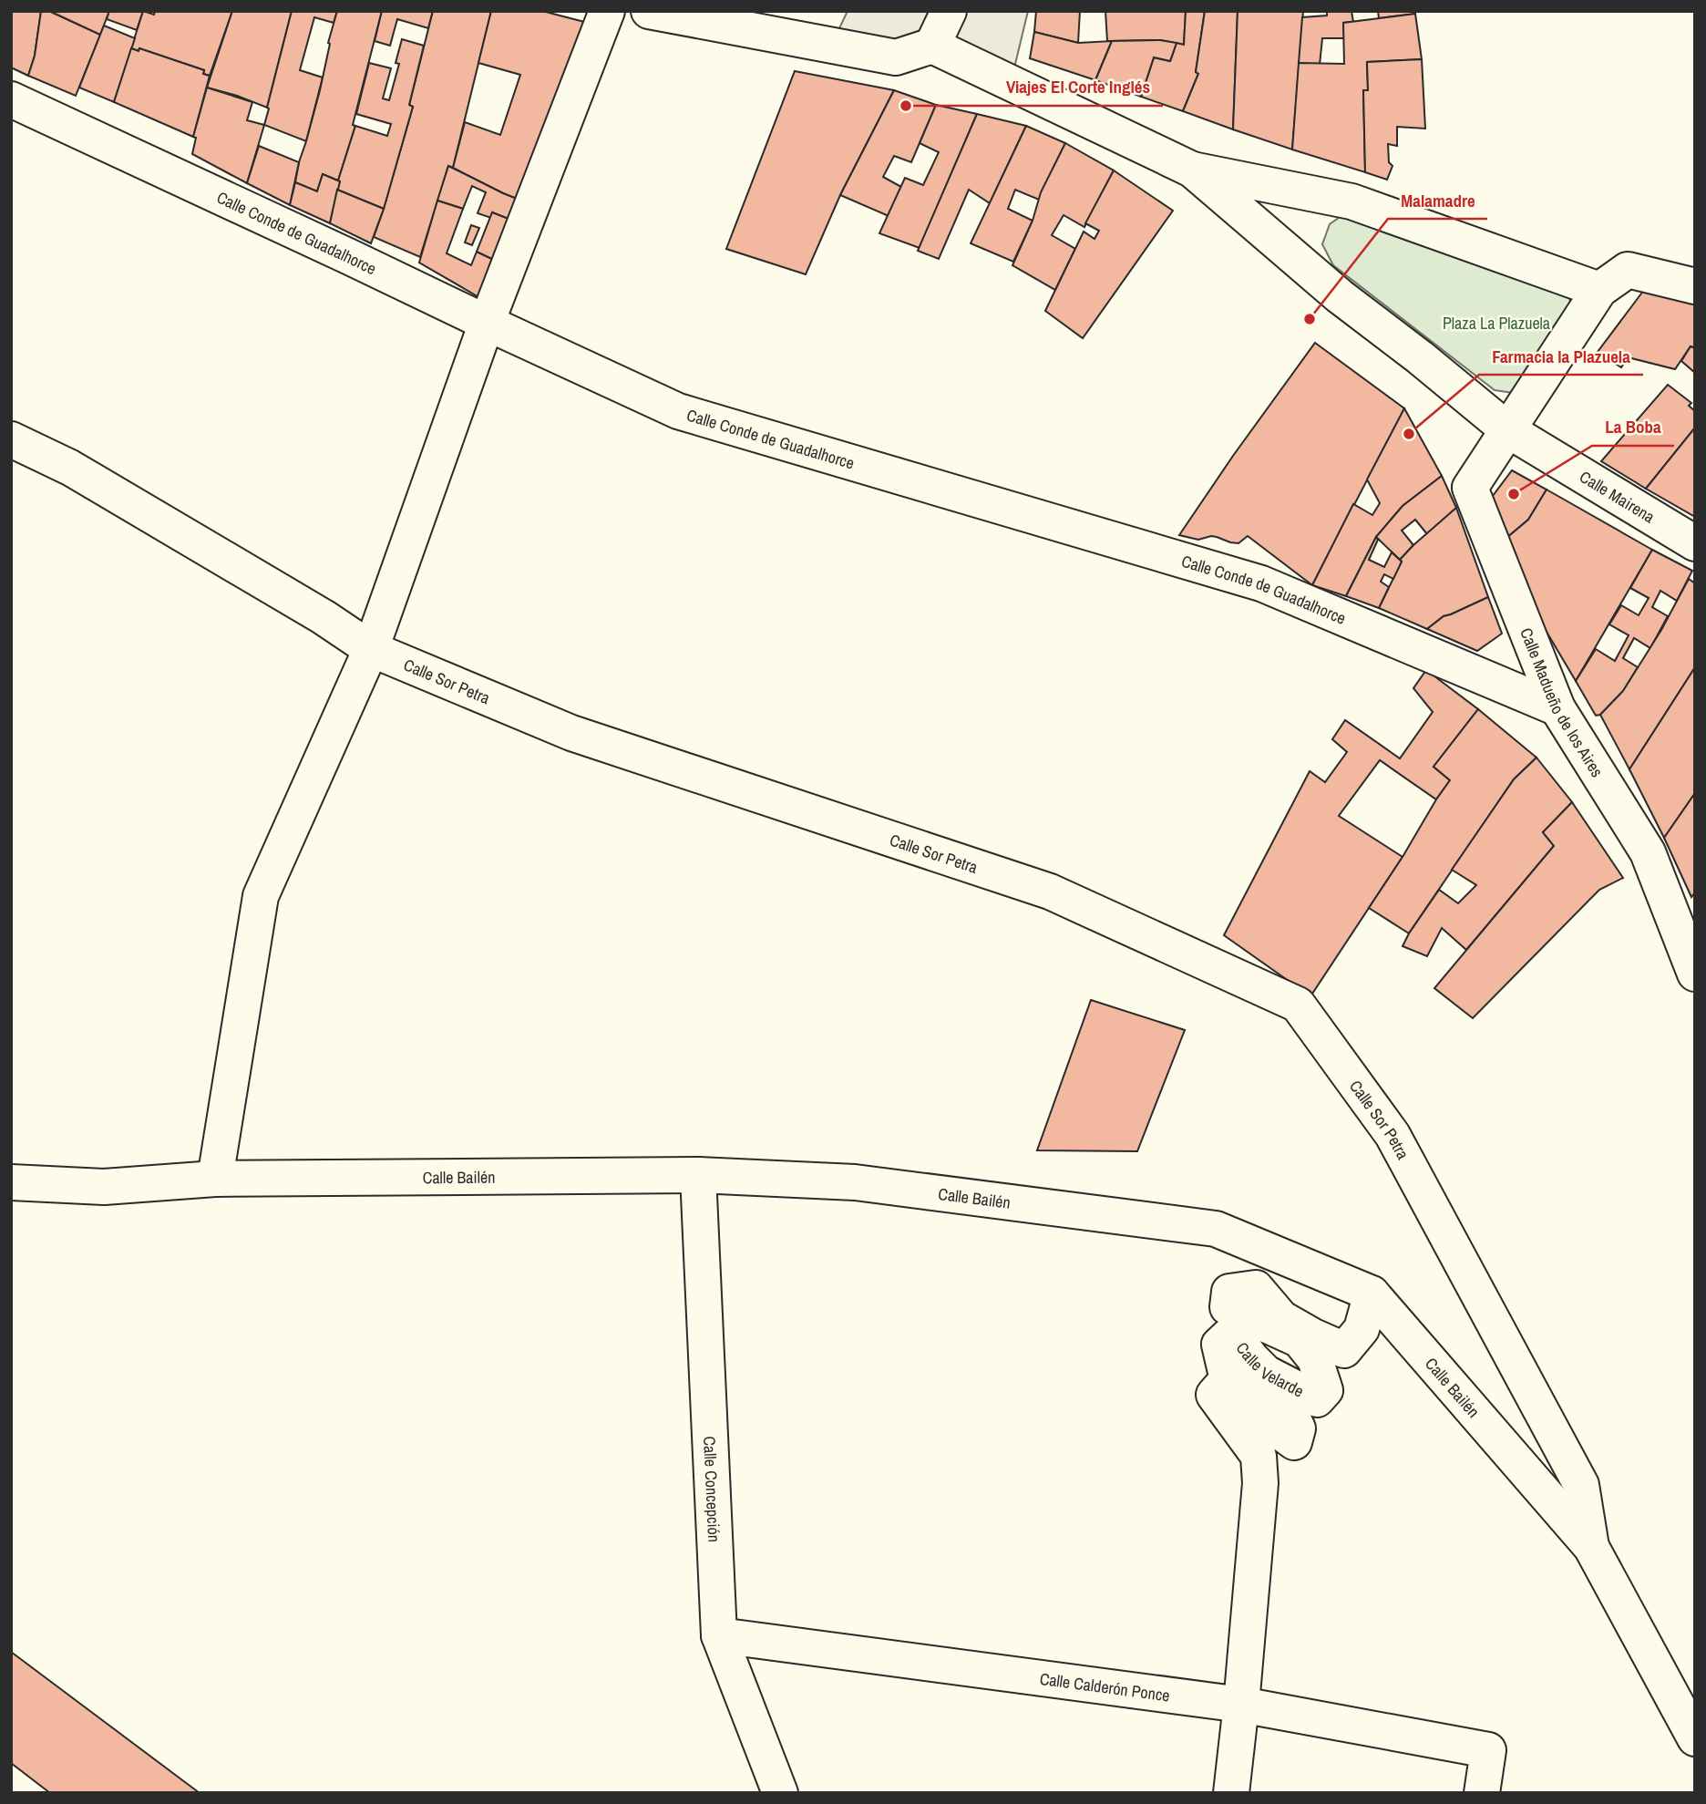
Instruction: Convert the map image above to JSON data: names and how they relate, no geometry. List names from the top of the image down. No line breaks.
{"streets":{"street":["Calle Conde de Guadalhorce","Calle Mairena","Calle Sor Petra","Calle Madueño de los Aires","Calle Bailén","Calle Velarde","Calle Concepción","Calle Calderón Ponce"]},"crossings":[["Calle Conde de Guadalhorce","Calle Madueño de los Aires"],["Calle Mairena","Calle Madueño de los Aires"],["Calle Sor Petra","Calle Bailén"],["Calle Bailén","Calle Velarde"],["Calle Bailén","Calle Concepción"],["Calle Velarde","Calle Calderón Ponce"],["Calle Concepción","Calle Calderón Ponce"]],"parks":["Plaza La Plazuela"],"places":["Viajes El Corte Inglés","Malamadre","Farmacia la Plazuela","La Boba"]}
